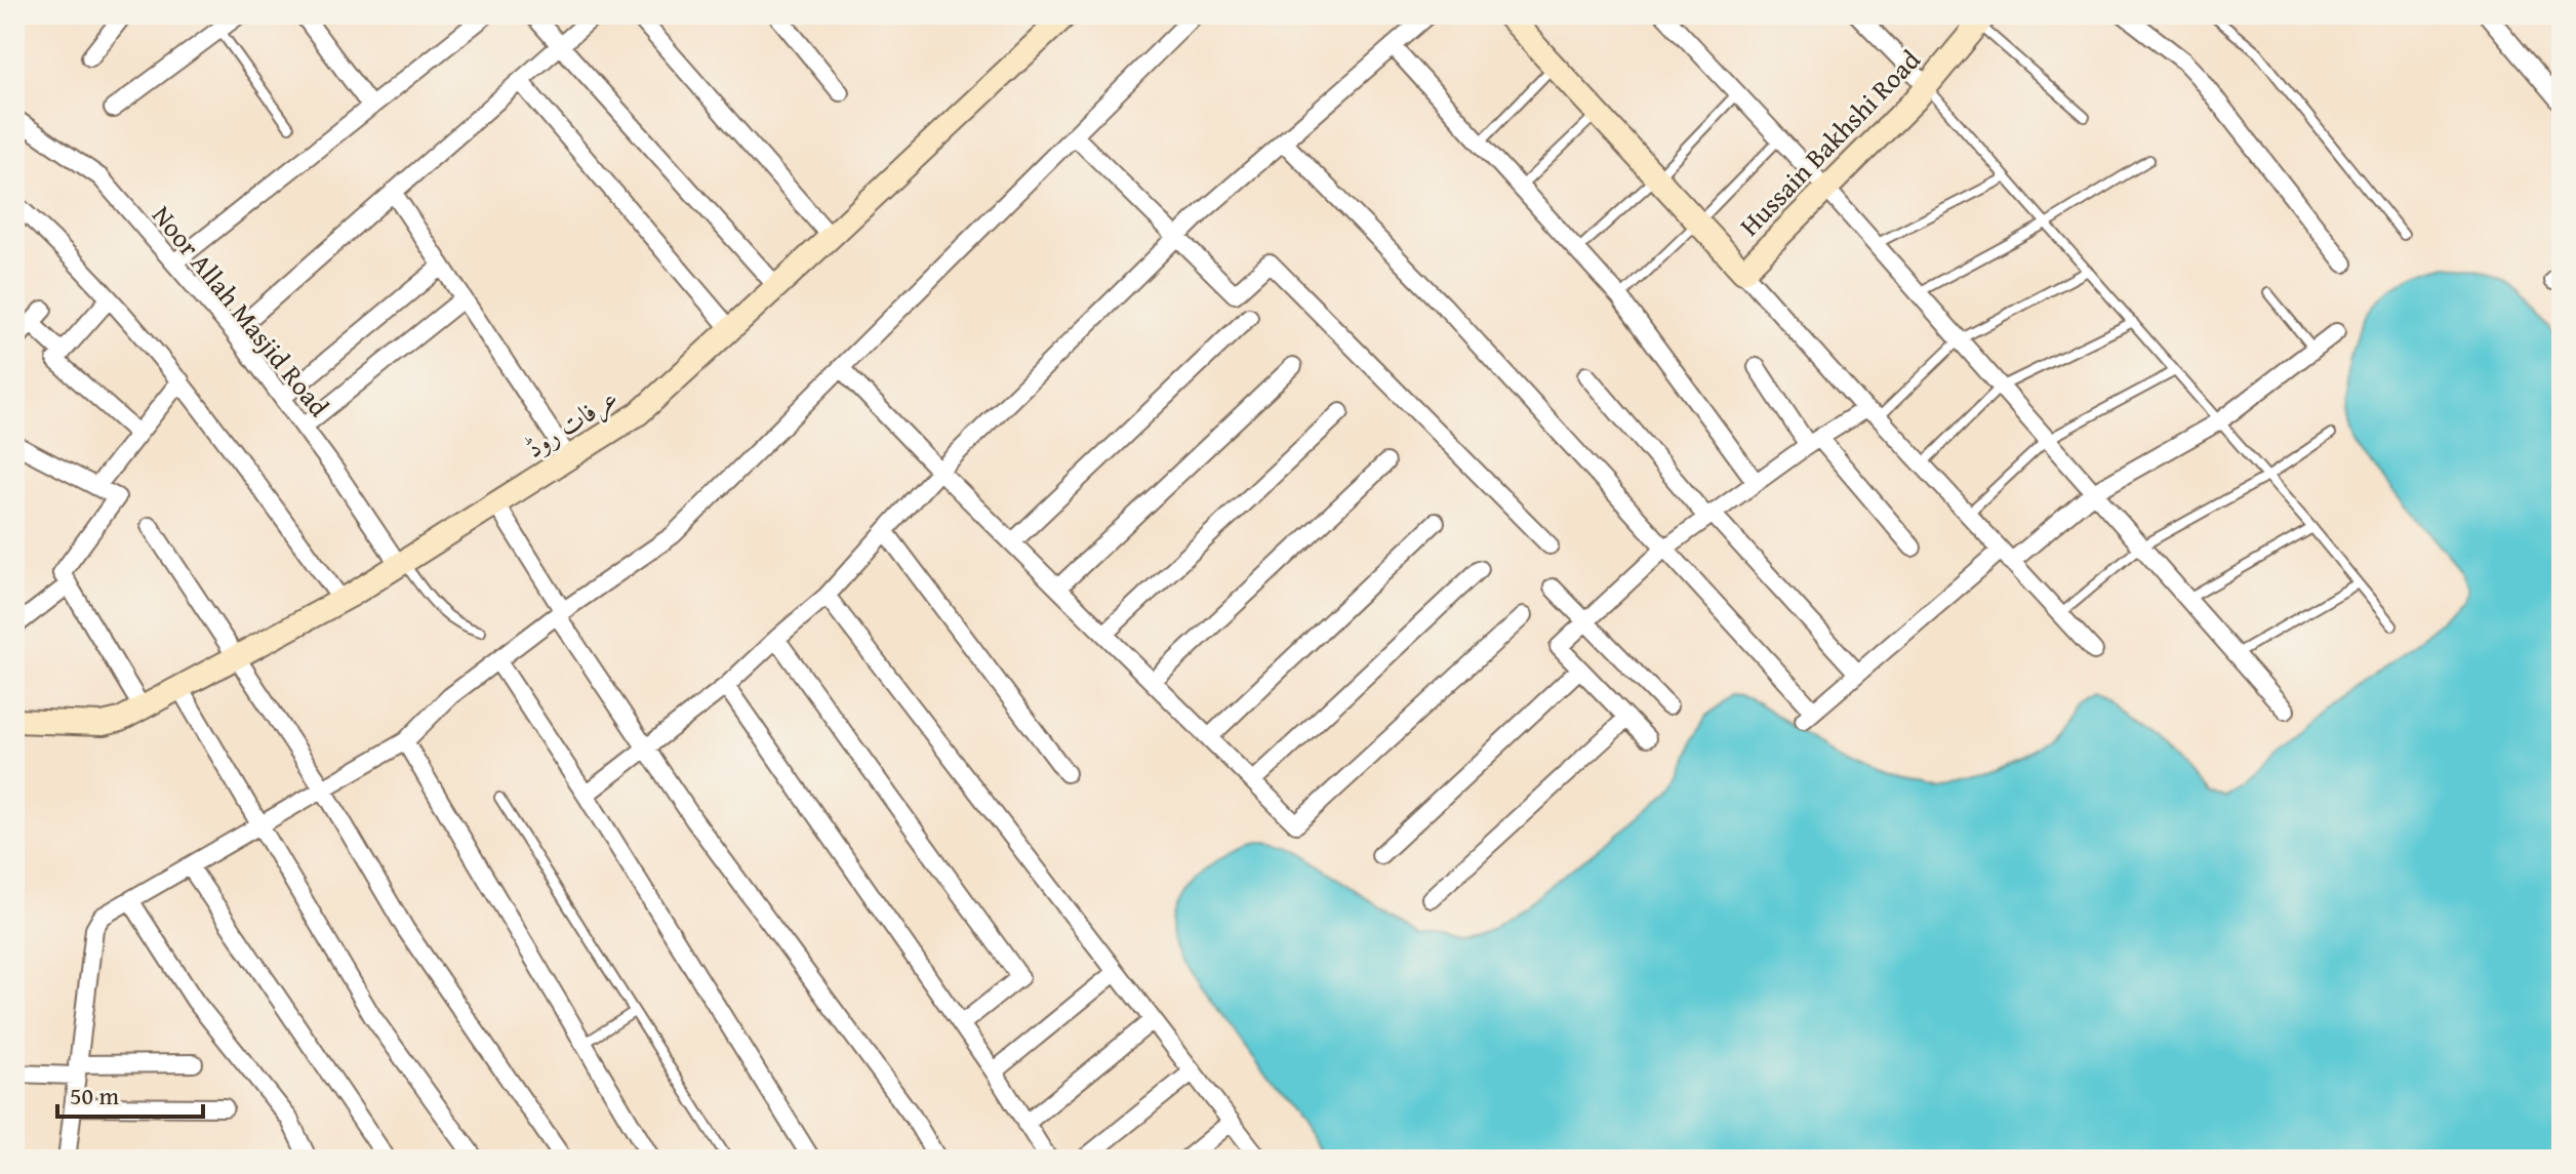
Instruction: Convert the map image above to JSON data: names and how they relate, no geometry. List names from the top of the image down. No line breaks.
{"streets":{"street":["Hussain Bakhshi Road","Noor Allah Masjid Road","عرفات روڈ"]},"crossings":[["Noor Allah Masjid Road","عرفات روڈ"]],"scale_bar":"50 m"}
